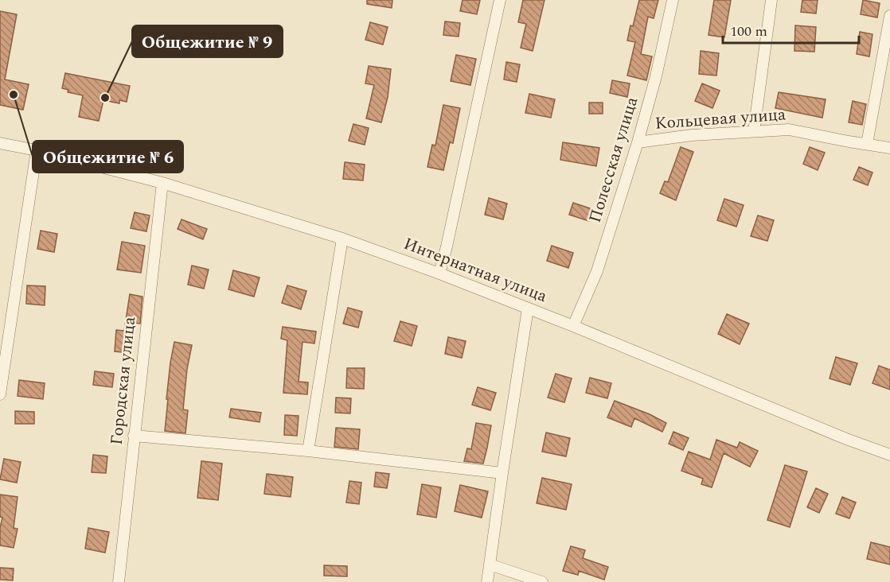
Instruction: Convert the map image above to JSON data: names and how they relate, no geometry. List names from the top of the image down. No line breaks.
{"streets":{"street":["Кольцевая улица","Полесская улица","Интернатная улица","Городская улица"]},"crossings":[["Кольцевая улица","Полесская улица"],["Полесская улица","Интернатная улица"],["Интернатная улица","Городская улица"]],"places":["Общежитие № 6","Общежитие № 9"],"scale_bar":"100 m"}
